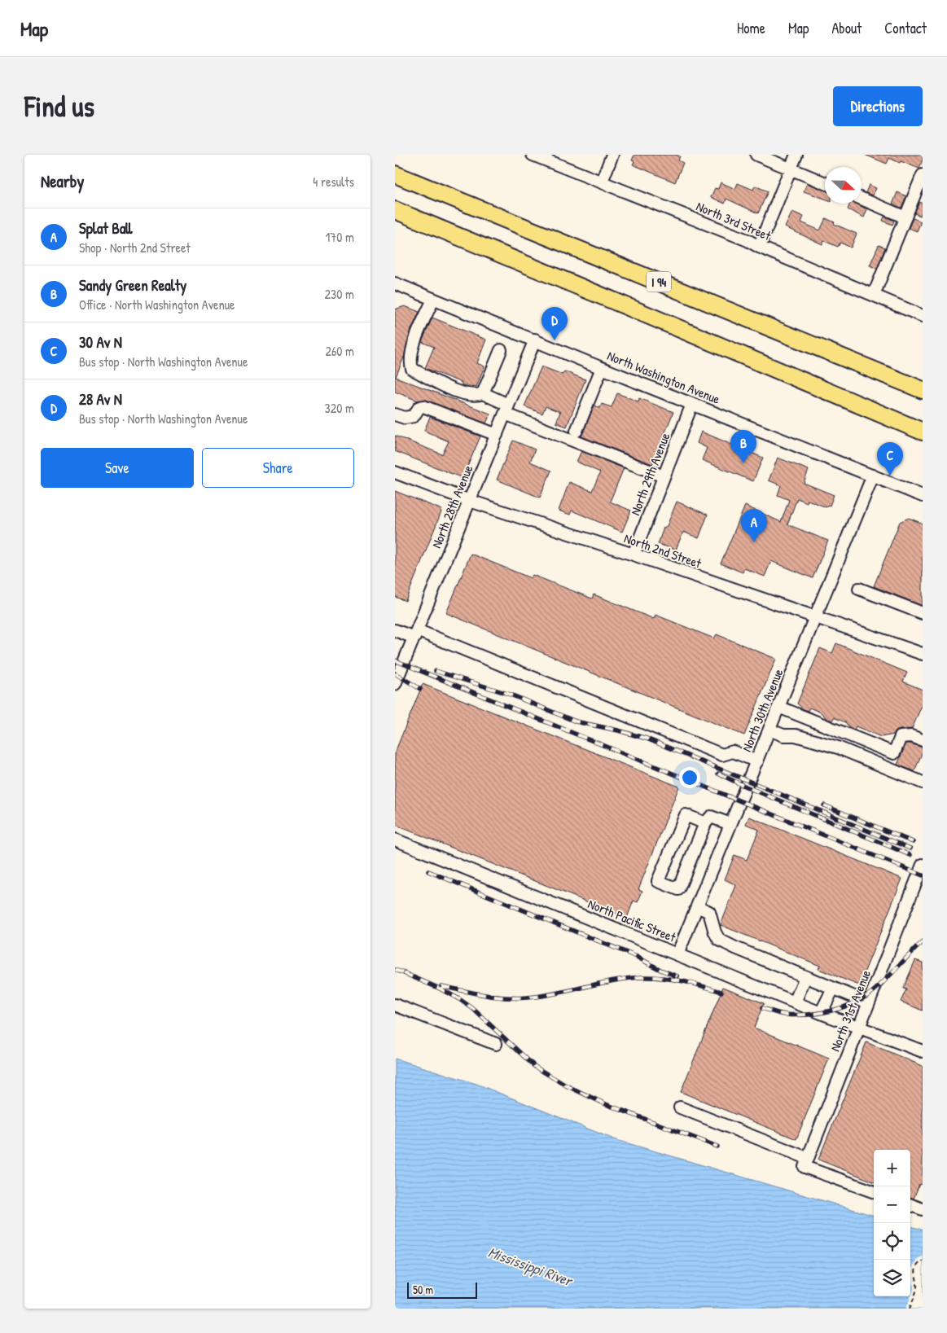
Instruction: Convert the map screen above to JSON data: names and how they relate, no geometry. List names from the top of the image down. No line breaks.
{"streets":{"highway":["I 94"],"street":["North 3rd Street","North Washington Avenue","North 29th Avenue","North 28th Avenue","North 2nd Street","North 30th Avenue","North Pacific Street","North 31st Avenue"]},"crossings":[["North Washington Avenue","North 29th Avenue"],["North Washington Avenue","North 28th Avenue"],["North Washington Avenue","North 30th Avenue"],["North 29th Avenue","North 2nd Street"],["North 28th Avenue","North 2nd Street"],["North 2nd Street","North 30th Avenue"],["North 30th Avenue","North Pacific Street"],["North Pacific Street","North 31st Avenue"]],"water":["Mississippi River"],"scale_bar":"50 m","north":"right","page":{"header":"Map","nav":["Home","Map","About","Contact"],"buttons":["Directions",["Save","Share"]],"title":"Find us","heading":["Nearby","4 results"],"list":[{"mark":"A","name":"Splat Ball","note":"Shop · North 2nd Street","value":"170 m"},{"mark":"B","name":"Sandy Green Realty","note":"Office · North Washington Avenue","value":"230 m"},{"mark":"C","name":"30 Av N","note":"Bus stop · North Washington Avenue","value":"260 m"},{"mark":"D","name":"28 Av N","note":"Bus stop · North Washington Avenue","value":"320 m"}],"pins":["D","B","C","A"],"map_buttons":["+","−"],"scale":"50 m"}}
